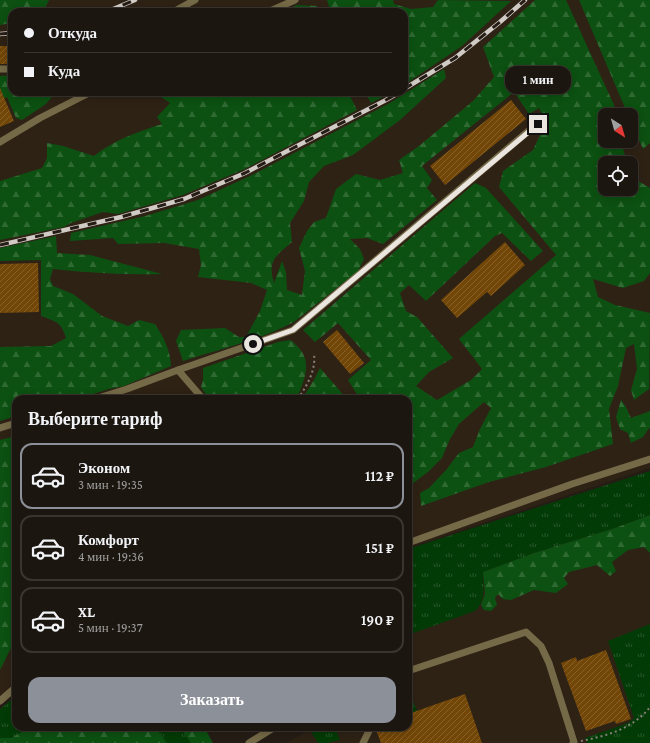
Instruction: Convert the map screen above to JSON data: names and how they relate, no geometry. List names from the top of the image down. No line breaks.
{"north":"bottom right","page":{"banner":["Откуда","Куда"],"bubble":"1 мин","heading":"Выберите тариф","list":[{"name":"Эконом","note":"3 мин · 19:35","value":"112 ₽"},{"name":"Комфорт","note":"4 мин · 19:36","value":"151 ₽"},{"name":"XL","note":"5 мин · 19:37","value":"190 ₽"}],"buttons":"Заказать"}}
